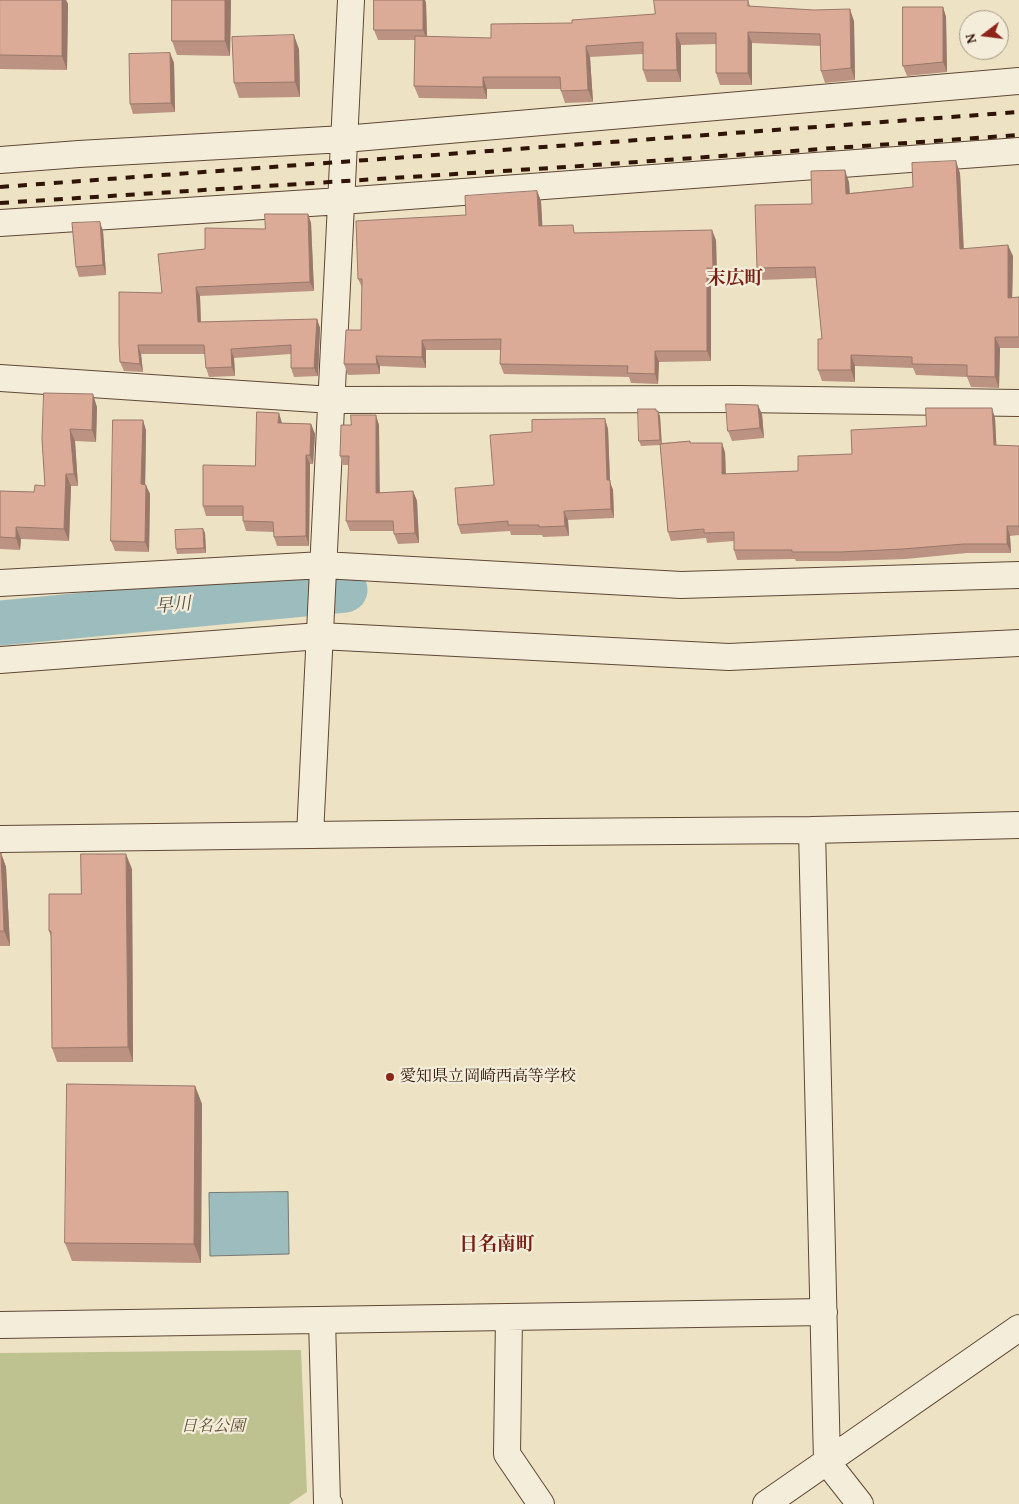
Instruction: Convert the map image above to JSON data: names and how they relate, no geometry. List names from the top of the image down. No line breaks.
{"districts":["末広町","日名南町"],"water":["早川"],"parks":["日名公園"],"places":["愛知県立岡崎西高等学校"],"north":"left"}
